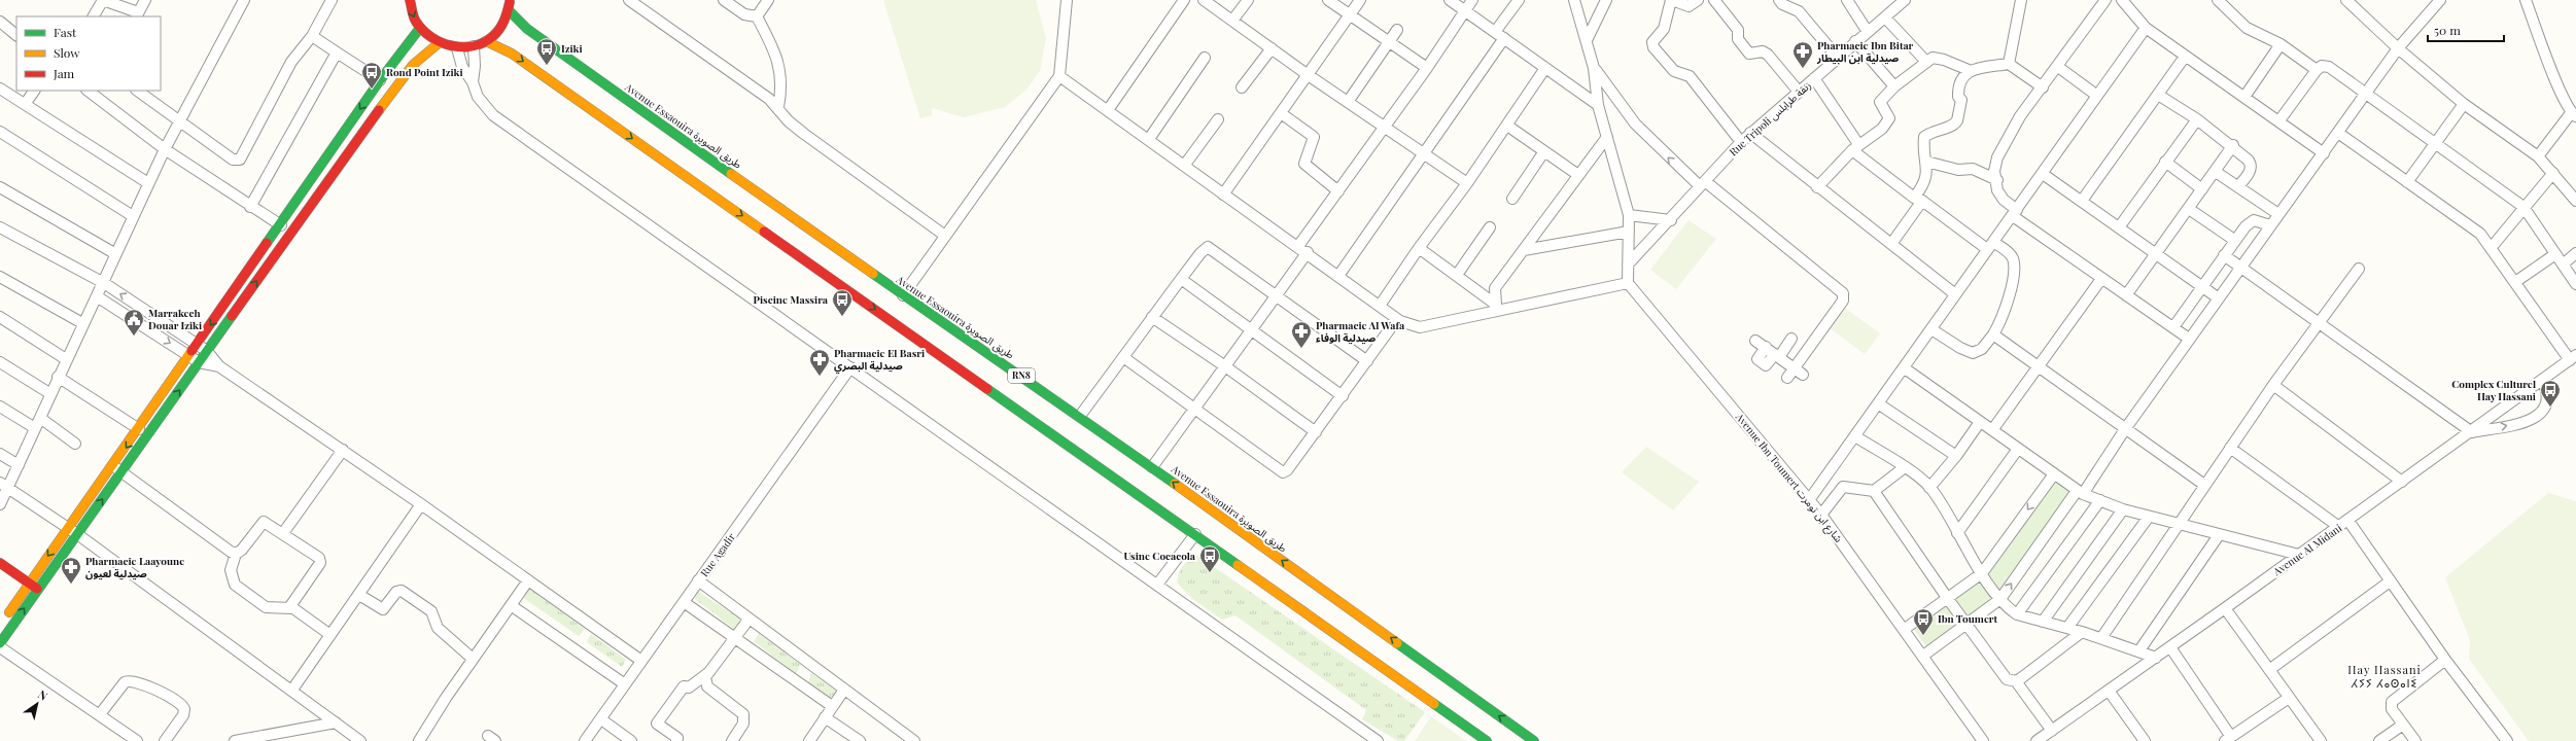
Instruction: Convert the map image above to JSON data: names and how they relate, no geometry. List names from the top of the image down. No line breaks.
{"streets":{"main road":["Avenue Essaouira طريق الصويرة","RN8"],"street":["Rue Tripoli زنقة طرابلس","Avenue Ibn Toumert شارع ابن تومرت","Avenue Al Midani","Rue Agadir"]},"districts":["Hay Hassani ⵃⵢⵢ ⵃⴰⵙⴰⵏⵉ"],"places":{"bus stop":["Iziki","Rond Point Iziki","Piscine Massira","Complex Culturel Hay Hassani","Usine Cocacola","Ibn Toumert"],"pharmacy":["Pharmacie Ibn Bitar صيدلية ابن البيطار","Pharmacie Al Wafa صيدلية الوفاء","Pharmacie El Basri صيدلية البصري","Pharmacie Laayoune صيدلية لعيون"],"public building":["Marrakech Douar Iziki"]},"legend":["Fast","Slow","Jam"],"scale_bar":"50 m","north":"top right"}
